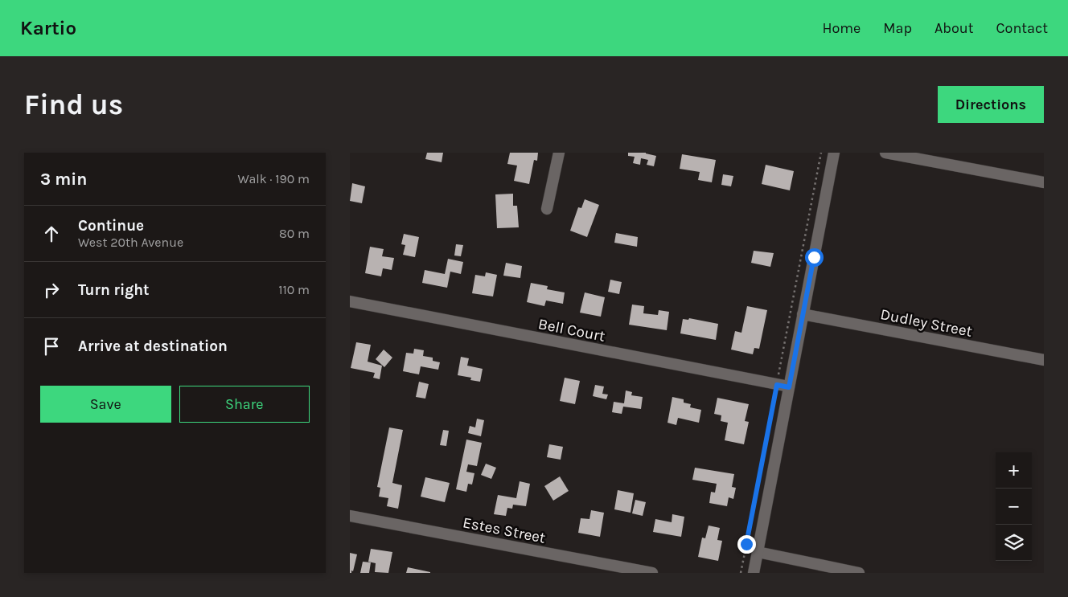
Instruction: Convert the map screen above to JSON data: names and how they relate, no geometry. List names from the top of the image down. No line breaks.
{"streets":{"street":["Dudley Street","Bell Court","Estes Street"]},"page":{"header":"Kartio","nav":["Home","Map","About","Contact"],"buttons":["Directions",["Save","Share"]],"title":"Find us","heading":["3 min","Walk · 190 m"],"list":[["Continue","West 20th Avenue","80 m"],["Turn right","110 m"],"Arrive at destination"],"map_buttons":["+","−"]}}
